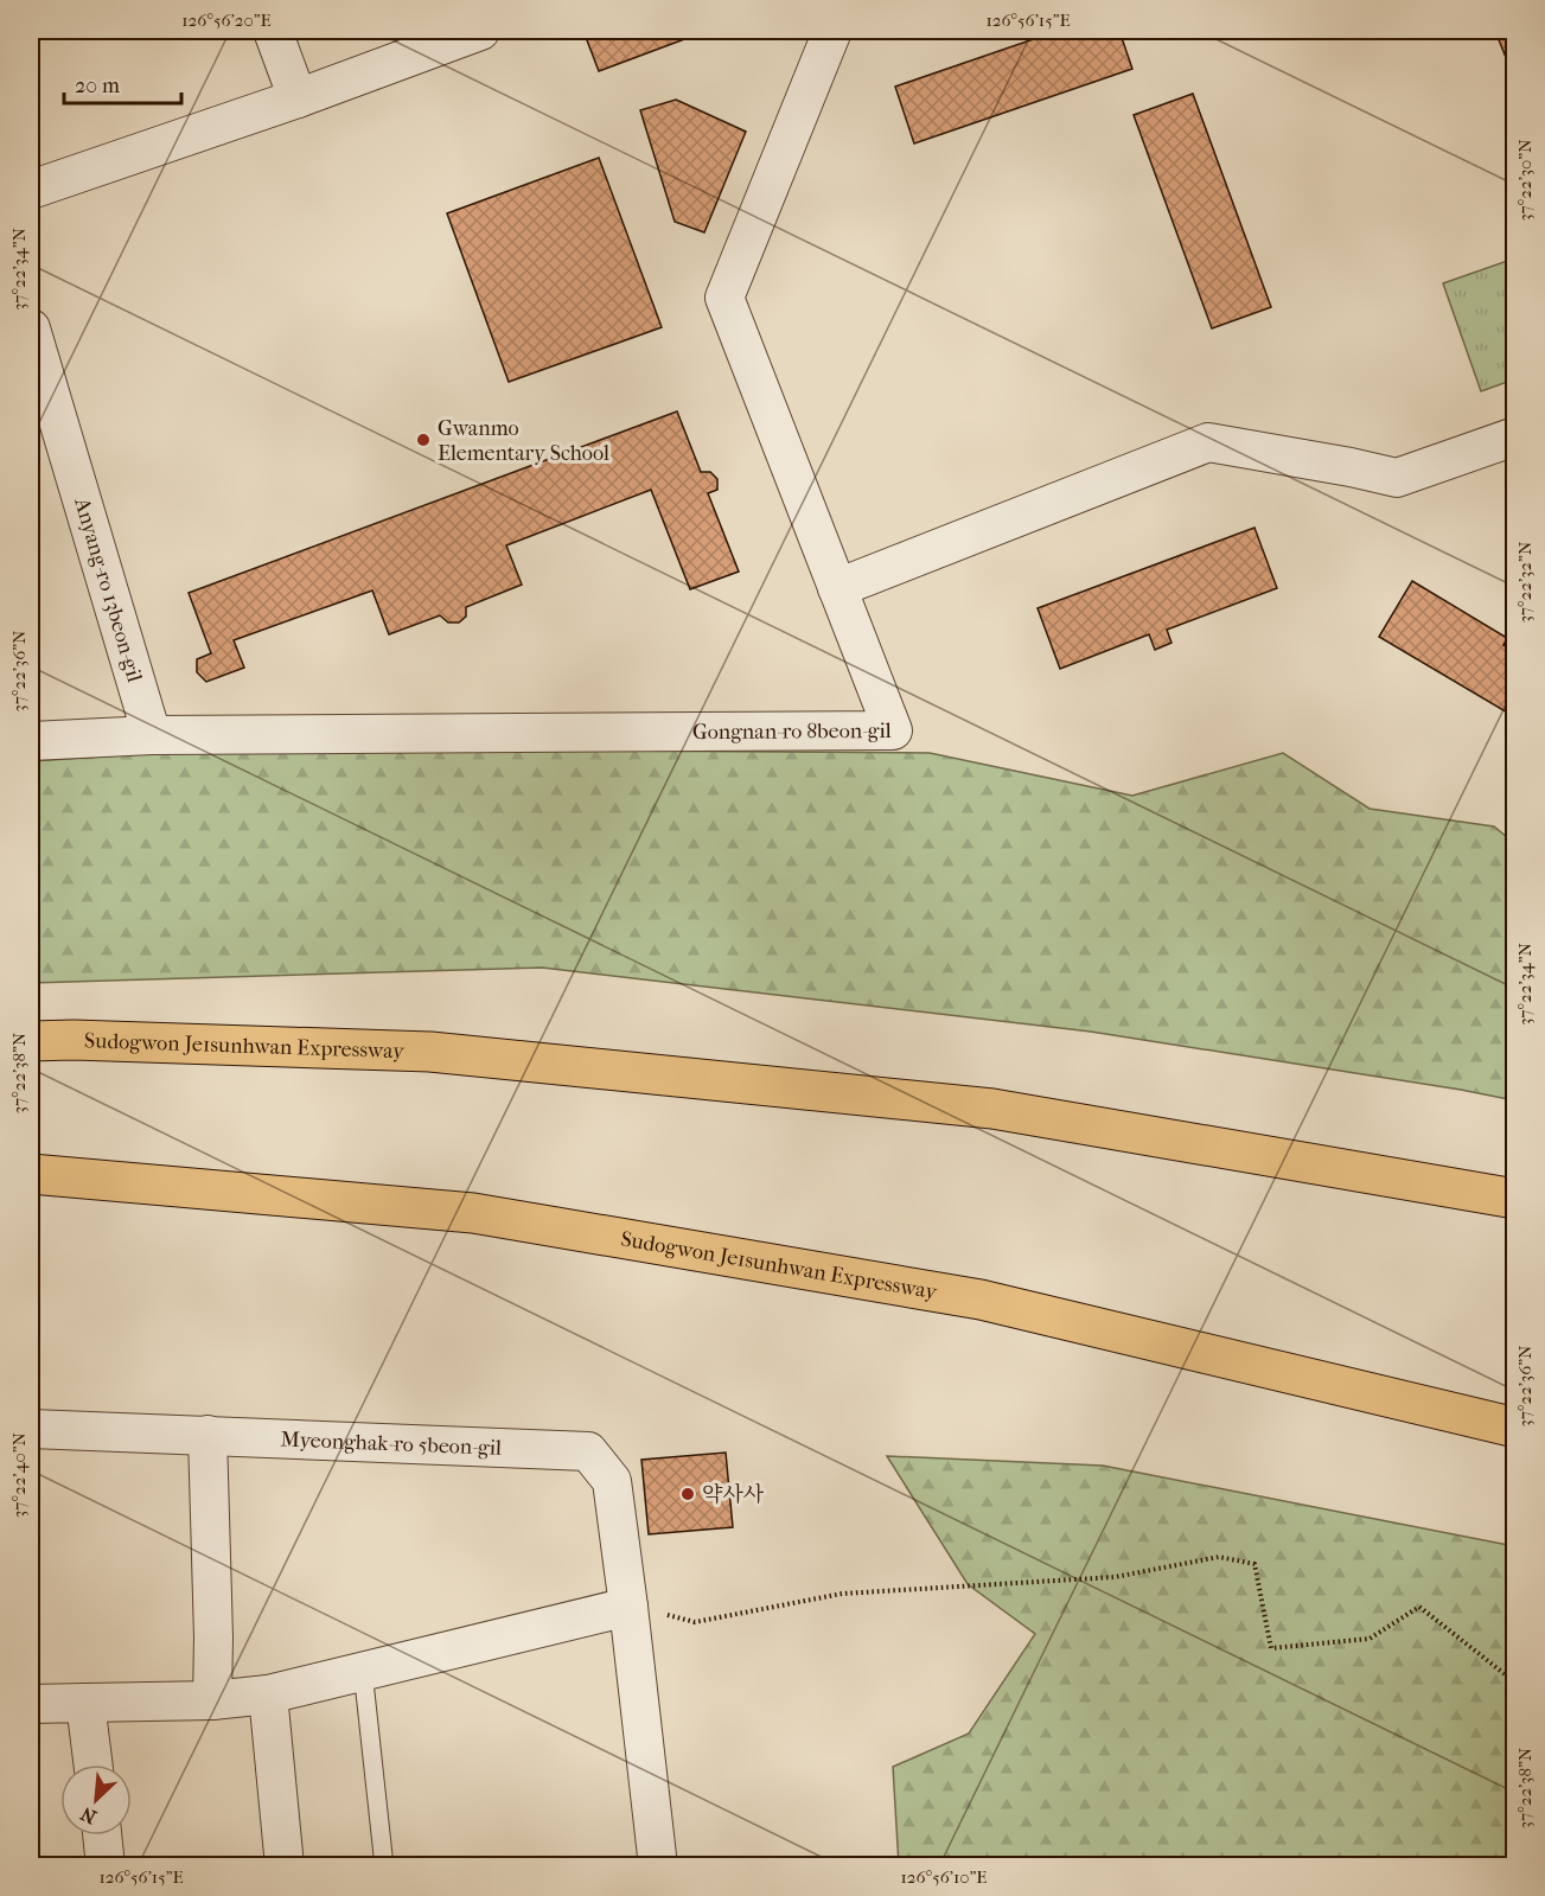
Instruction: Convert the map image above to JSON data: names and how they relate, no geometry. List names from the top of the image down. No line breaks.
{"streets":{"highway":["Sudogwon Je1sunhwan Expressway"],"street":["Anyang-ro 13beon-gil","Gongnan-ro 8beon-gil","Myeonghak-ro 5beon-gil"]},"crossings":[["Anyang-ro 13beon-gil","Gongnan-ro 8beon-gil"]],"places":["Gwanmo Elementary School","약사사"],"scale_bar":"20 m","north":"bottom left","coordinates":["126°56'20\"E","126°56'15\"E","37°22'30\"N","37°22'34\"N","37°22'32\"N","37°22'36\"N","37°22'38\"N","37°22'40\"N","126°56'10\"E"]}
